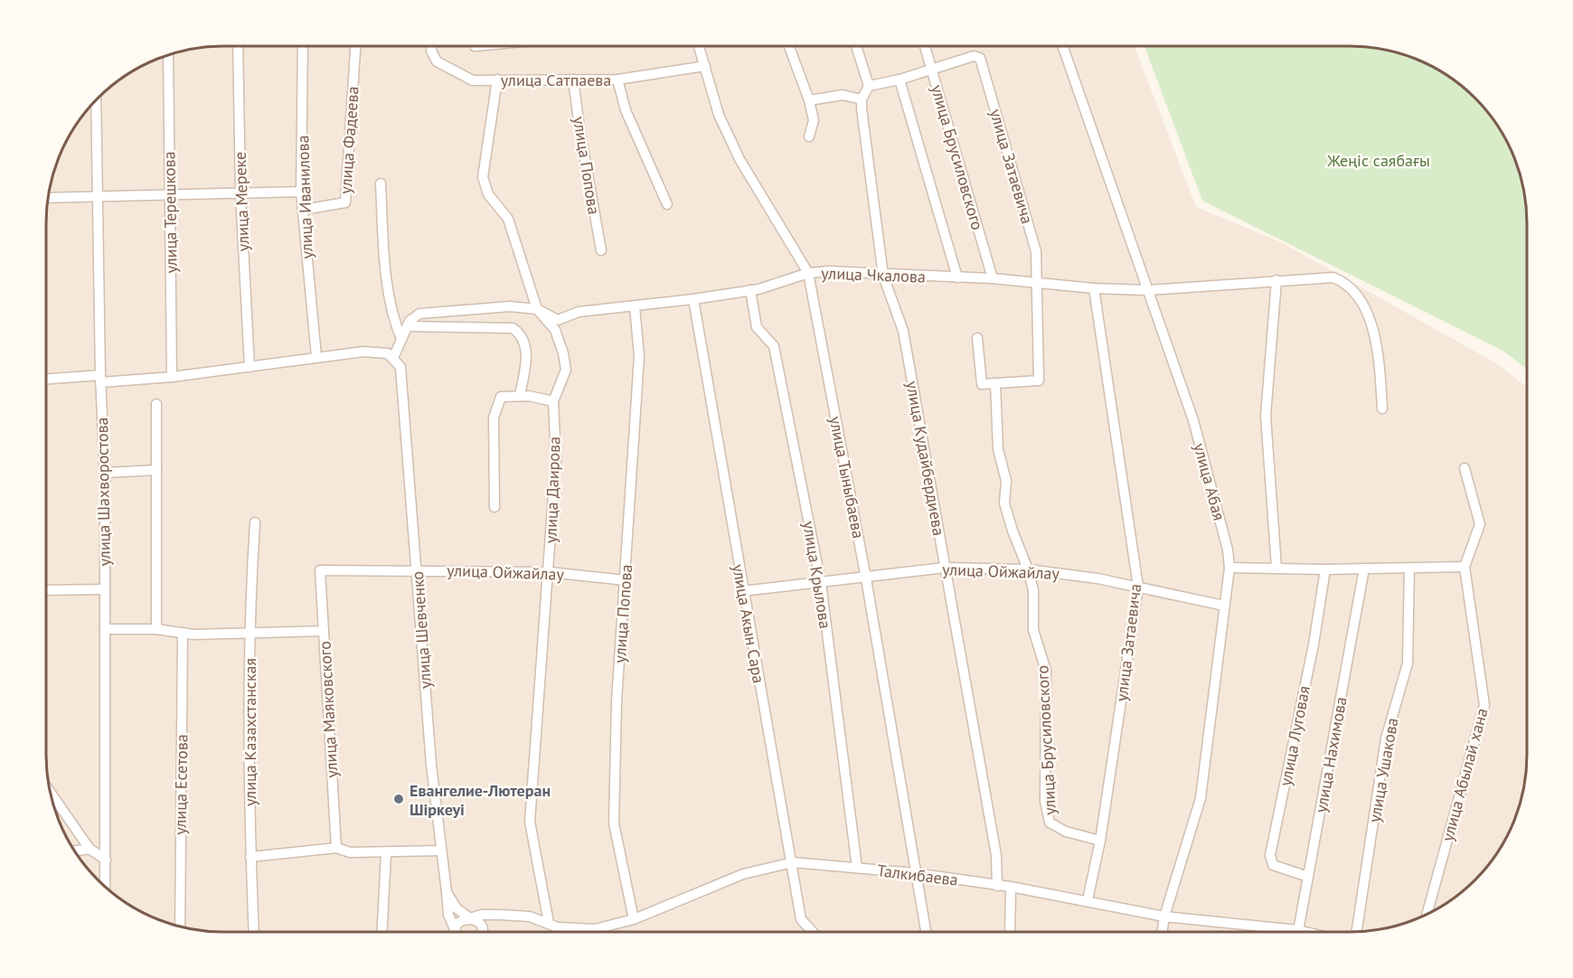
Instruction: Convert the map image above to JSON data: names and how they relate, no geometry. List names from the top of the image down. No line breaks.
{"streets":{"street":["улица Сатпаева","улица Фадеева","улица Брусиловского","улица Попова","улица Затаевича","улица Иванилова","улица Мереке","улица Терешкова","улица Чкалова","улица Кудайбердиева","улица Тыныбаева","улица Абая","улица Даирова","улица Шахворостова","улица Ойжайлау","улица Крылова","улица Акын Сара","улица Шевченко","улица Маяковского","улица Казахстанская","улица Луговая","улица Нахимова","улица Ушакова","улица Абылай хана","улица Есетова","Талкибаева"]},"crossings":[["улица Сатпаева","улица Попова"],["улица Сатпаева","улица Тыныбаева"],["улица Сатпаева","улица Даирова"],["улица Фадеева","улица Иванилова"],["улица Брусиловского","улица Затаевича"],["улица Брусиловского","улица Чкалова"],["улица Брусиловского","улица Ойжайлау"],["улица Попова","улица Чкалова"],["улица Попова","улица Ойжайлау"],["улица Попова","Талкибаева"],["улица Затаевича","улица Чкалова"],["улица Затаевича","улица Ойжайлау"],["улица Затаевича","Талкибаева"],["улица Чкалова","улица Кудайбердиева"],["улица Чкалова","улица Тыныбаева"],["улица Чкалова","улица Абая"],["улица Чкалова","улица Даирова"],["улица Чкалова","улица Крылова"],["улица Чкалова","улица Акын Сара"],["улица Кудайбердиева","улица Ойжайлау"],["улица Кудайбердиева","Талкибаева"],["улица Тыныбаева","улица Ойжайлау"],["улица Тыныбаева","Талкибаева"],["улица Абая","улица Ойжайлау"],["улица Абая","Талкибаева"],["улица Даирова","улица Ойжайлау"],["улица Даирова","Талкибаева"],["улица Ойжайлау","улица Крылова"],["улица Ойжайлау","улица Акын Сара"],["улица Ойжайлау","улица Шевченко"],["улица Ойжайлау","улица Маяковского"],["улица Крылова","Талкибаева"],["улица Акын Сара","Талкибаева"],["улица Луговая","улица Нахимова"],["улица Нахимова","Талкибаева"]],"parks":["Жеңіс саябағы"],"places":["Евангелие-Лютеран Шіркеуі"]}
